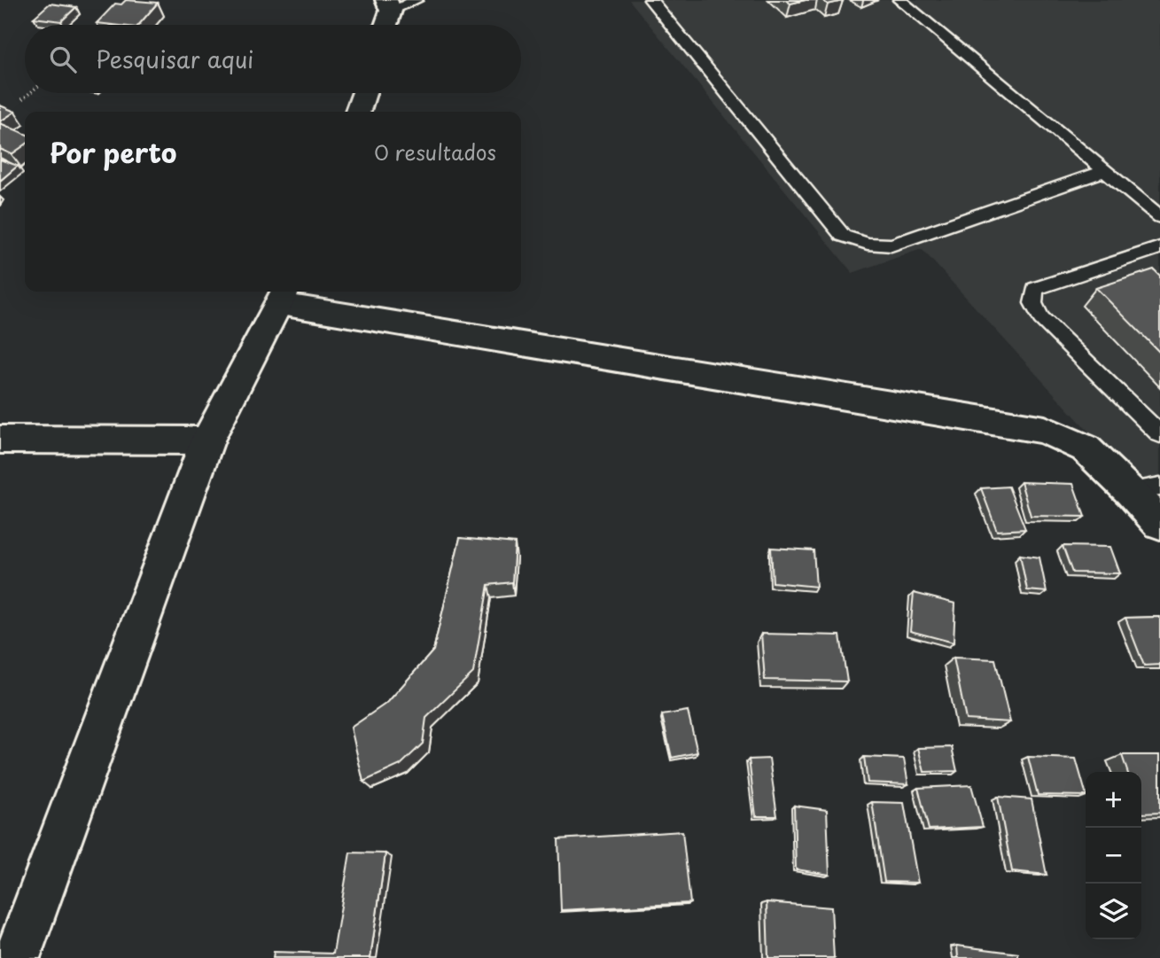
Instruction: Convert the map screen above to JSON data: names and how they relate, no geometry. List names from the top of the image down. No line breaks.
{"page":{"search":"Pesquisar aqui","heading":["Por perto","0 resultados"],"map_buttons":["+","−"]}}
